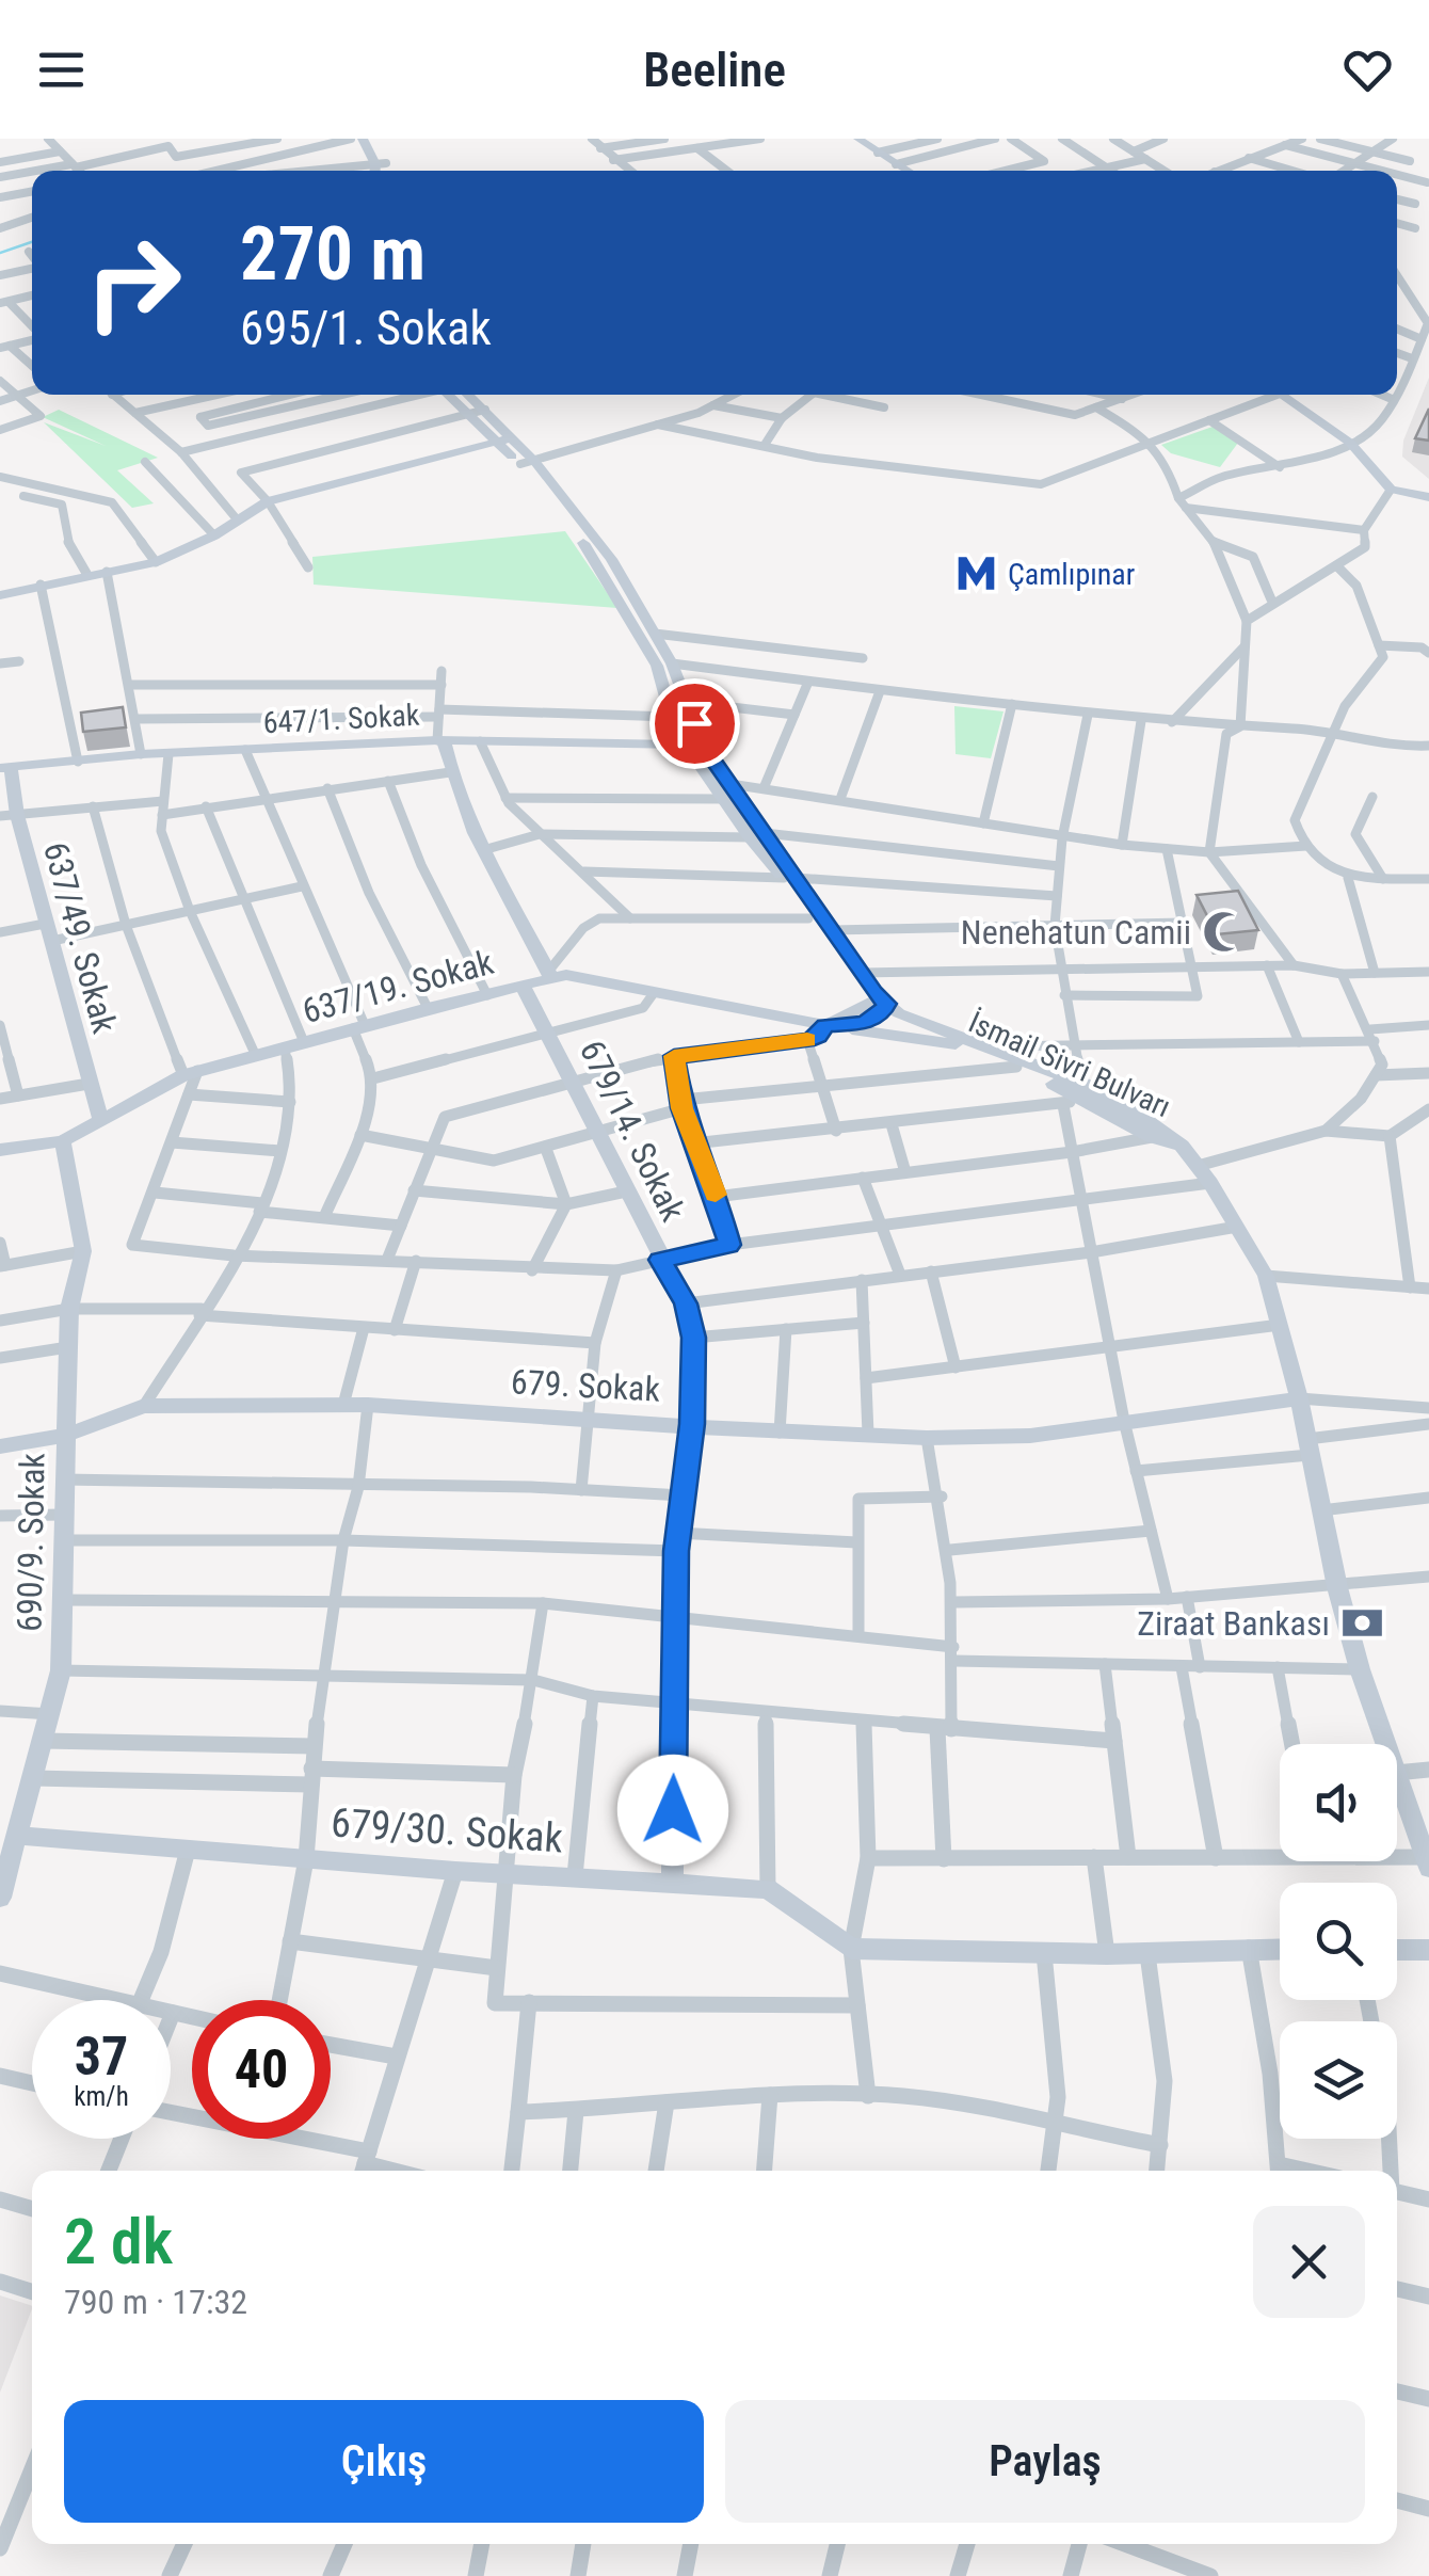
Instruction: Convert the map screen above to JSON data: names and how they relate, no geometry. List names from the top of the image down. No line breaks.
{"streets":{"street":["647/1. Sokak","637/49. Sokak","637/19. Sokak","İsmail Sivri Bulvarı","679/14. Sokak","679. Sokak","690/9. Sokak","679/30. Sokak"]},"crossings":[["647/1. Sokak","637/49. Sokak"],["647/1. Sokak","İsmail Sivri Bulvarı"],["637/49. Sokak","637/19. Sokak"],["637/19. Sokak","İsmail Sivri Bulvarı"],["637/19. Sokak","679/14. Sokak"],["İsmail Sivri Bulvarı","679. Sokak"],["679/14. Sokak","679. Sokak"],["679/14. Sokak","679/30. Sokak"],["679. Sokak","690/9. Sokak"],["690/9. Sokak","679/30. Sokak"]],"places":{"metro station":["Çamlıpınar"],"mosque":["Nenehatun Camii"],"bank":["Ziraat Bankası"]},"page":{"header":"Beeline","turn":["270 m","695/1. Sokak"],"speed":"37 km/h","limit":"40","heading":["2 dk","790 m · 17:32"],"buttons":["Çıkış","Paylaş"]}}
